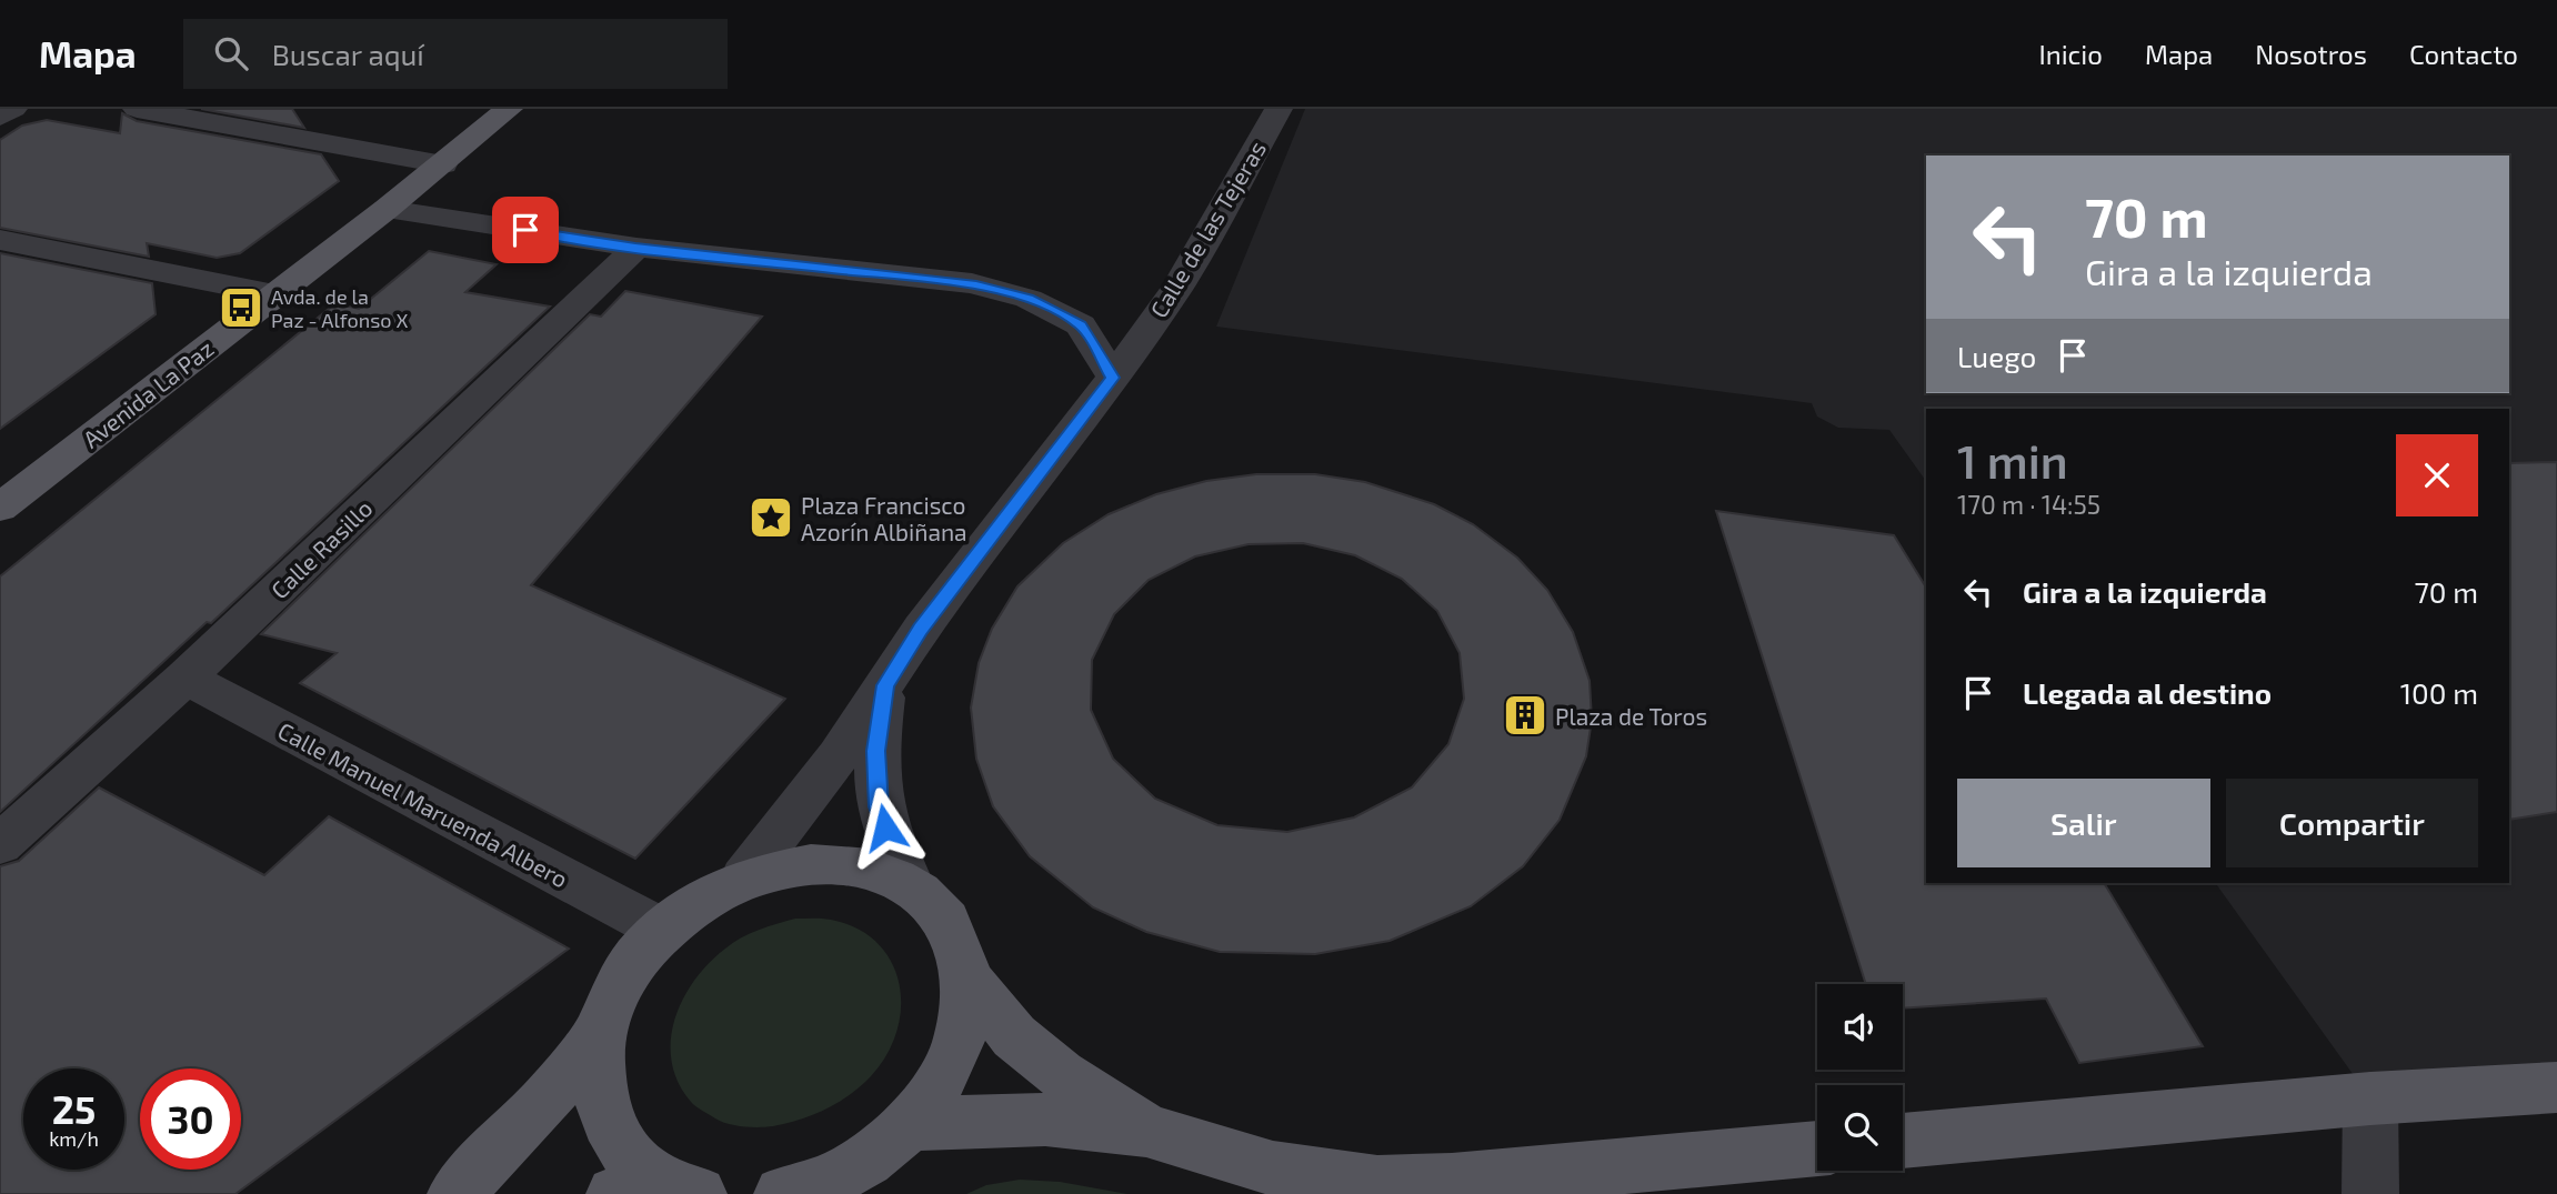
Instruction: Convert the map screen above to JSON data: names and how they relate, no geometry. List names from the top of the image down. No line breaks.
{"streets":{"main road":["Avenida La Paz"],"street":["Calle de las Tejeras","Calle Rasillo","Calle Manuel Maruenda Albero"]},"crossings":[["Calle Rasillo","Calle Manuel Maruenda Albero"]],"places":{"bus stop":["Avda. de la Paz - Alfonso X"],"place":["Plaza Francisco Azorín Albiñana"],"building":["Plaza de Toros"]},"page":{"header":"Mapa","search":"Buscar aquí","nav":["Inicio","Mapa","Nosotros","Contacto"],"turn":["70 m","Gira a la izquierda"],"then":"Luego","heading":["1 min","170 m · 14:55"],"list":[{"name":"Gira a la izquierda","value":"70 m"},{"name":"Llegada al destino","value":"100 m"}],"buttons":["Salir","Compartir"],"speed":"25 km/h","limit":"30"}}
